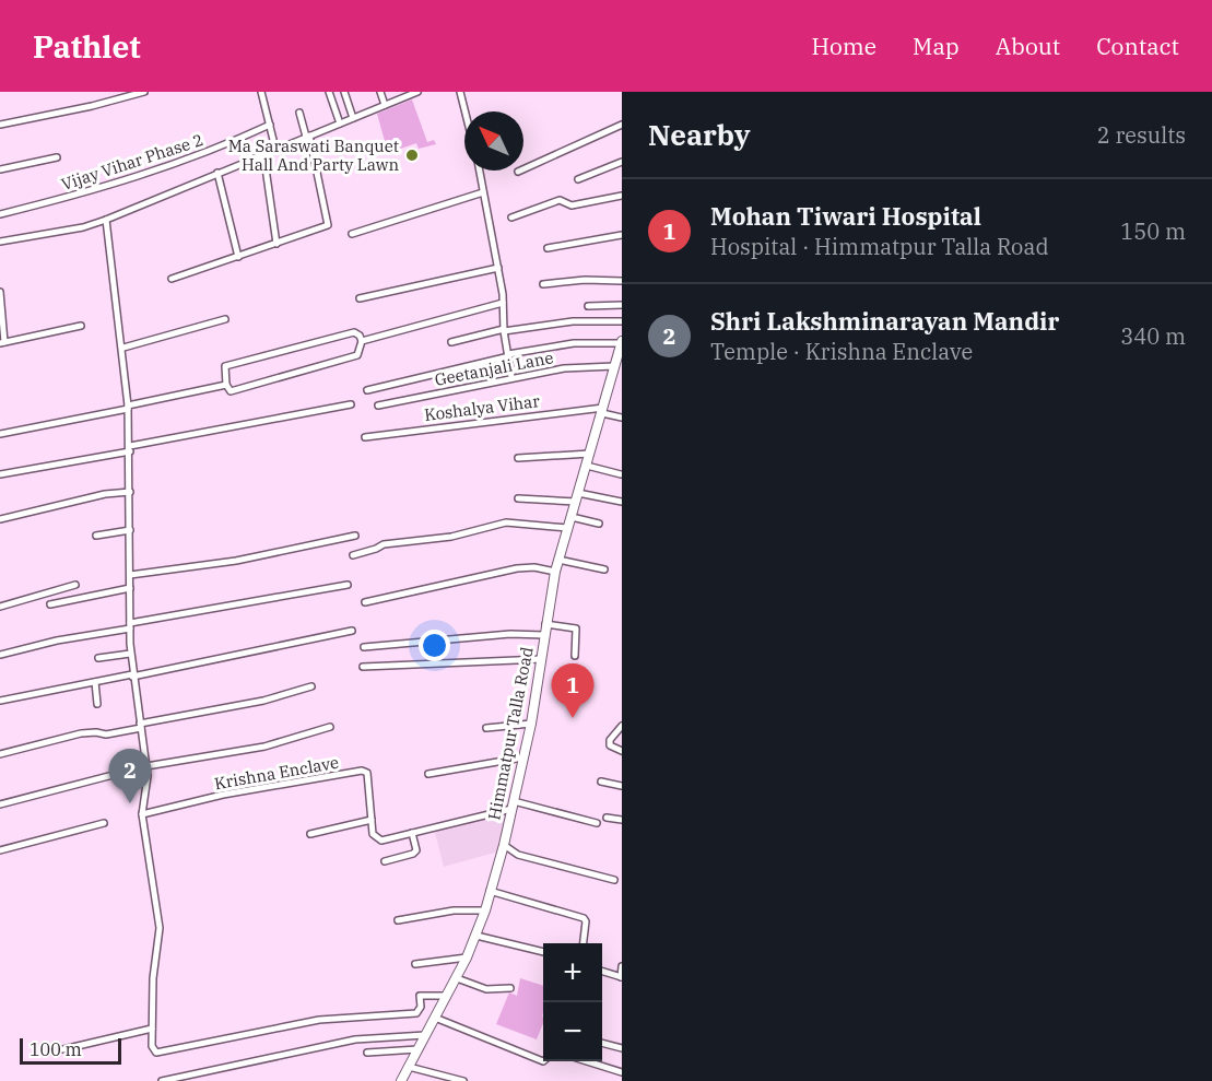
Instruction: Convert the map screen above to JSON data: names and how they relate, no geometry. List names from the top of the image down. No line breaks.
{"streets":{"street":["Vijay Vihar Phase 2","Geetanjali Lane","Koshalya Vihar","Himmatpur Talla Road","Krishna Enclave"]},"crossings":[["Geetanjali Lane","Himmatpur Talla Road"],["Koshalya Vihar","Himmatpur Talla Road"]],"places":["Ma Saraswati Banquet Hall And Party Lawn"],"scale_bar":"100 m","north":"top left","page":{"header":"Pathlet","nav":["Home","Map","About","Contact"],"heading":["Nearby","2 results"],"list":[{"mark":"1","name":"Mohan Tiwari Hospital","note":"Hospital · Himmatpur Talla Road","value":"150 m"},{"mark":"2","name":"Shri Lakshminarayan Mandir","note":"Temple · Krishna Enclave","value":"340 m"}],"pins":["1","2"],"map_buttons":["+","−"],"scale":"100 m"}}
